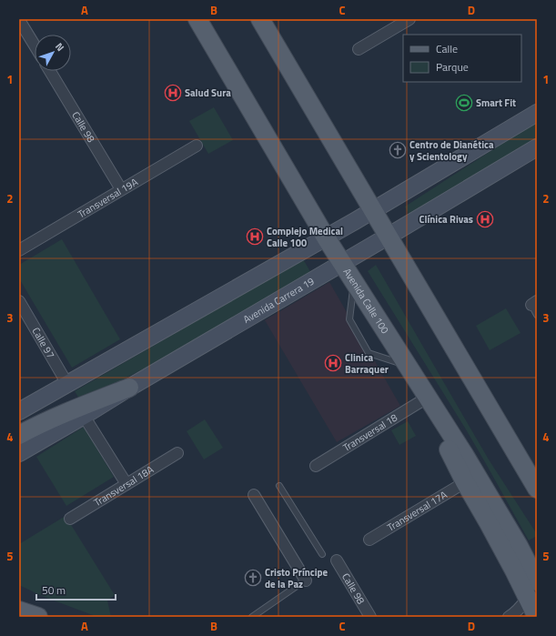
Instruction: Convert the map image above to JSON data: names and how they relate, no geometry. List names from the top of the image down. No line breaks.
{"streets":{"main road":["Avenida Carrera 19","Avenida Calle 100"],"street":["Calle 98","Transversal 19A","Calle 97","Transversal 18","Transversal 18A","Transversal 17A"]},"crossings":[["Calle 98","Transversal 19A"],["Avenida Carrera 19","Avenida Calle 100"]],"places":{"hospital":["Salud Sura","Clínica Rivas","Complejo Medical Calle 100","Clinica Barraquer"],"sports":["Smart Fit"],"church":["Centro de Dianética y Scientology","Cristo Príncipe de la Paz"]},"legend":["Calle","Parque"],"scale_bar":"50 m","north":"top right","grid":{"columns":["A","B","C","D"],"rows":["1","2","3","4","5"]}}
